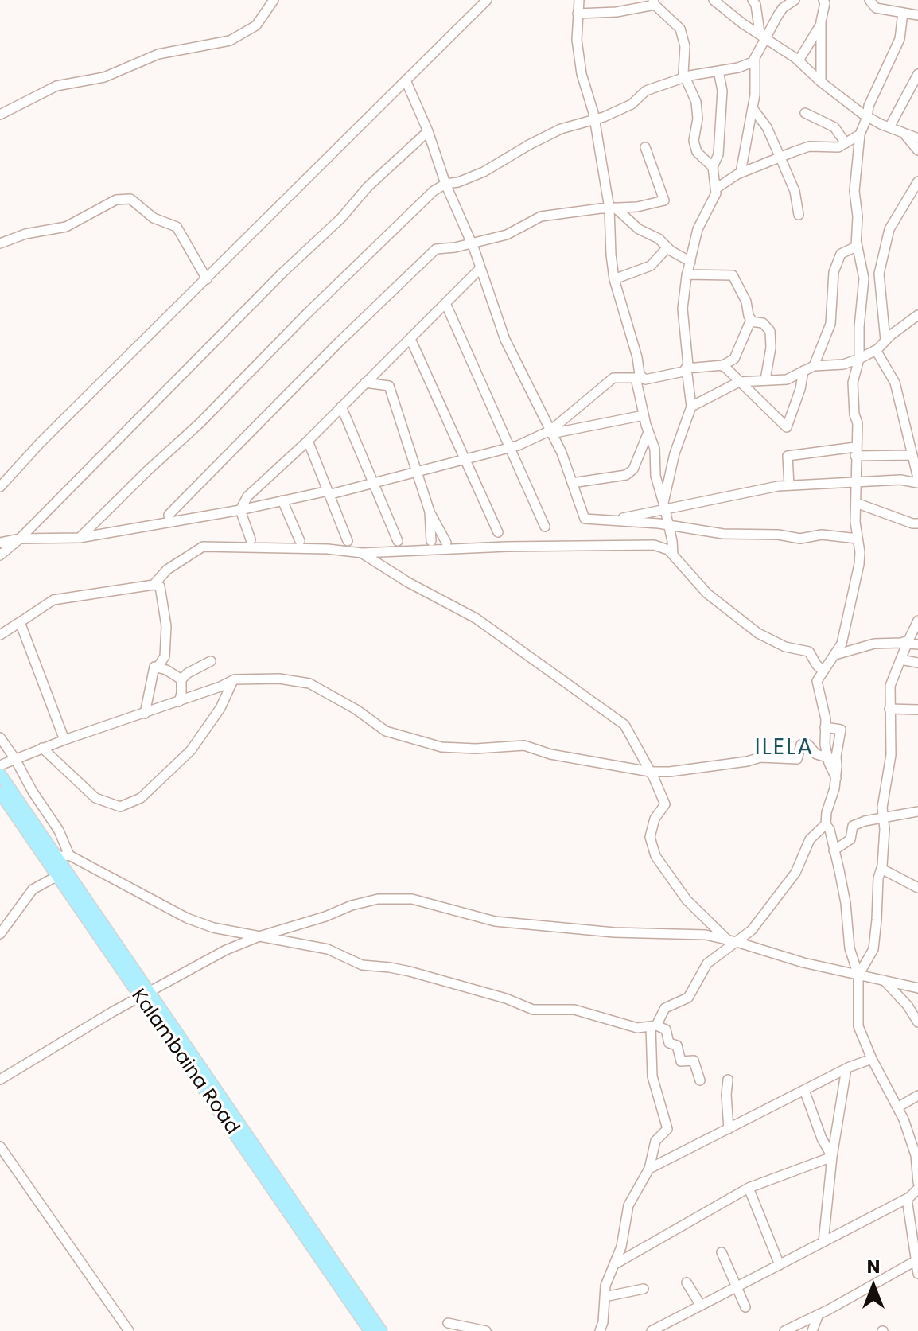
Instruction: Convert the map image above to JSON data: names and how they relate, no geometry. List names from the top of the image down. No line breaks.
{"streets":{"main road":["Kalambaina Road"]},"districts":["ILELA"],"north":"top"}
